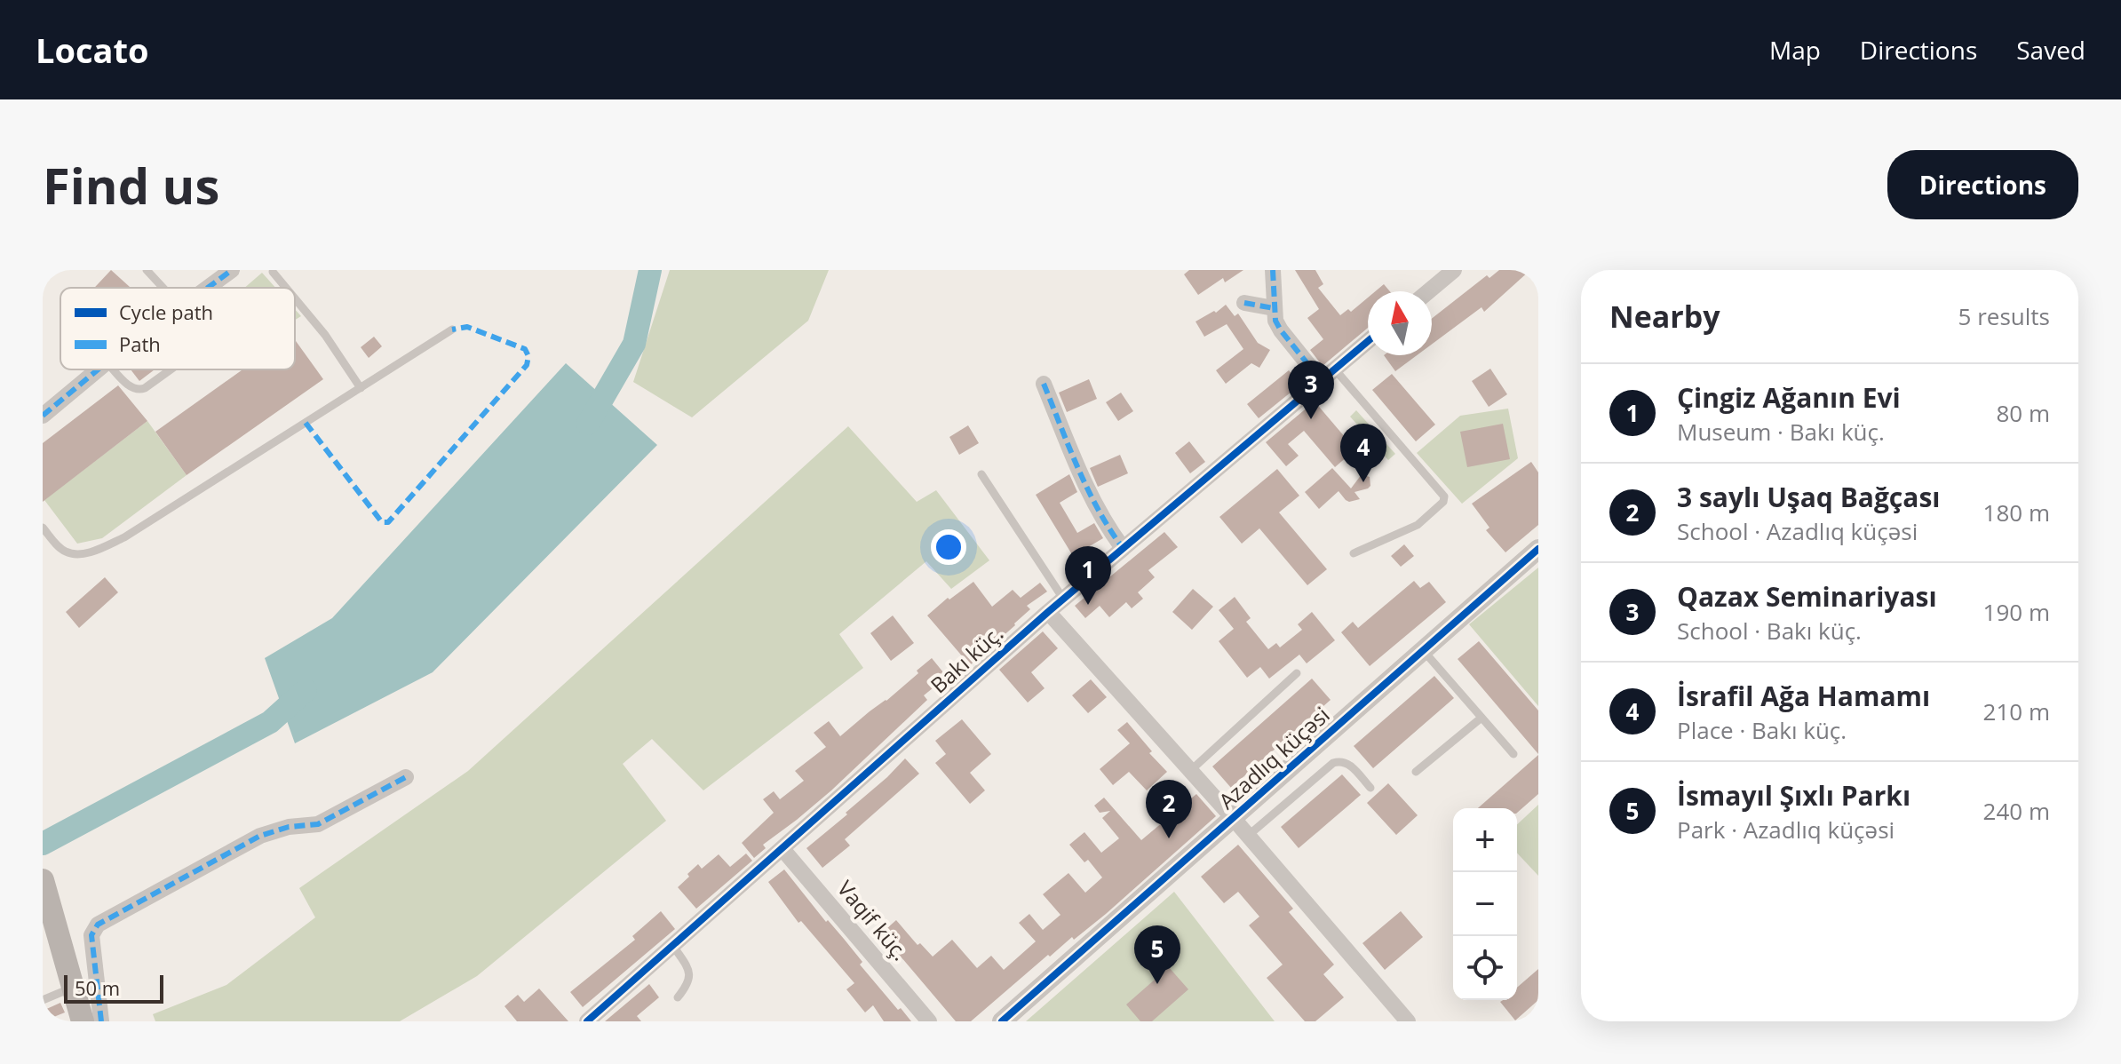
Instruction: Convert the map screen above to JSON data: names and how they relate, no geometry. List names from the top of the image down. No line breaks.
{"streets":{"street":["Bakı küç.","Azadlıq küçəsi","Vaqif küç."]},"crossings":[["Bakı küç.","Vaqif küç."]],"legend":["Cycle path","Path"],"scale_bar":"50 m","north":"top","page":{"header":"Locato","nav":["Map","Directions","Saved"],"buttons":"Directions","title":"Find us","heading":["Nearby","5 results"],"pins":["3","4","1","2","5"],"list":[{"mark":"1","name":"Çingiz Ağanın Evi","note":"Museum · Bakı küç.","value":"80 m"},{"mark":"2","name":"3 saylı Uşaq Bağçası","note":"School · Azadlıq küçəsi","value":"180 m"},{"mark":"3","name":"Qazax Seminariyası","note":"School · Bakı küç.","value":"190 m"},{"mark":"4","name":"İsrafil Ağa Hamamı","note":"Place · Bakı küç.","value":"210 m"},{"mark":"5","name":"İsmayıl Şıxlı Parkı","note":"Park · Azadlıq küçəsi","value":"240 m"}],"map_buttons":["+","−"],"scale":"50 m"}}
